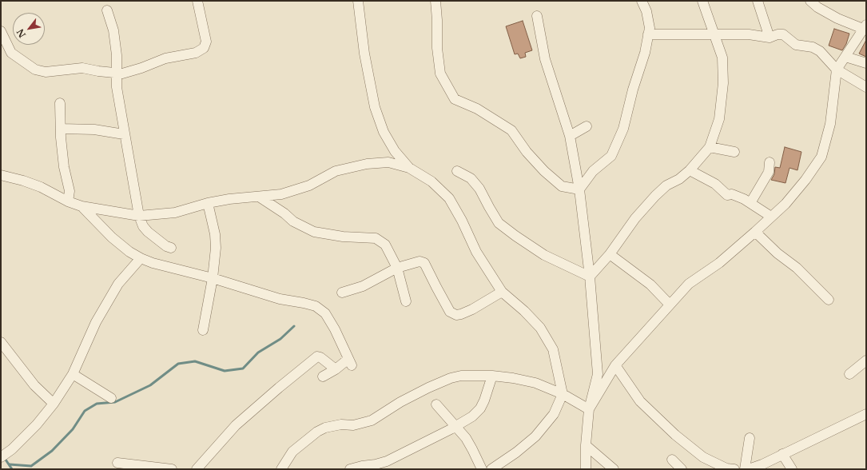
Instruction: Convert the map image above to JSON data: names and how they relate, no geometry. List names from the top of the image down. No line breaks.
{"north":"bottom left"}
